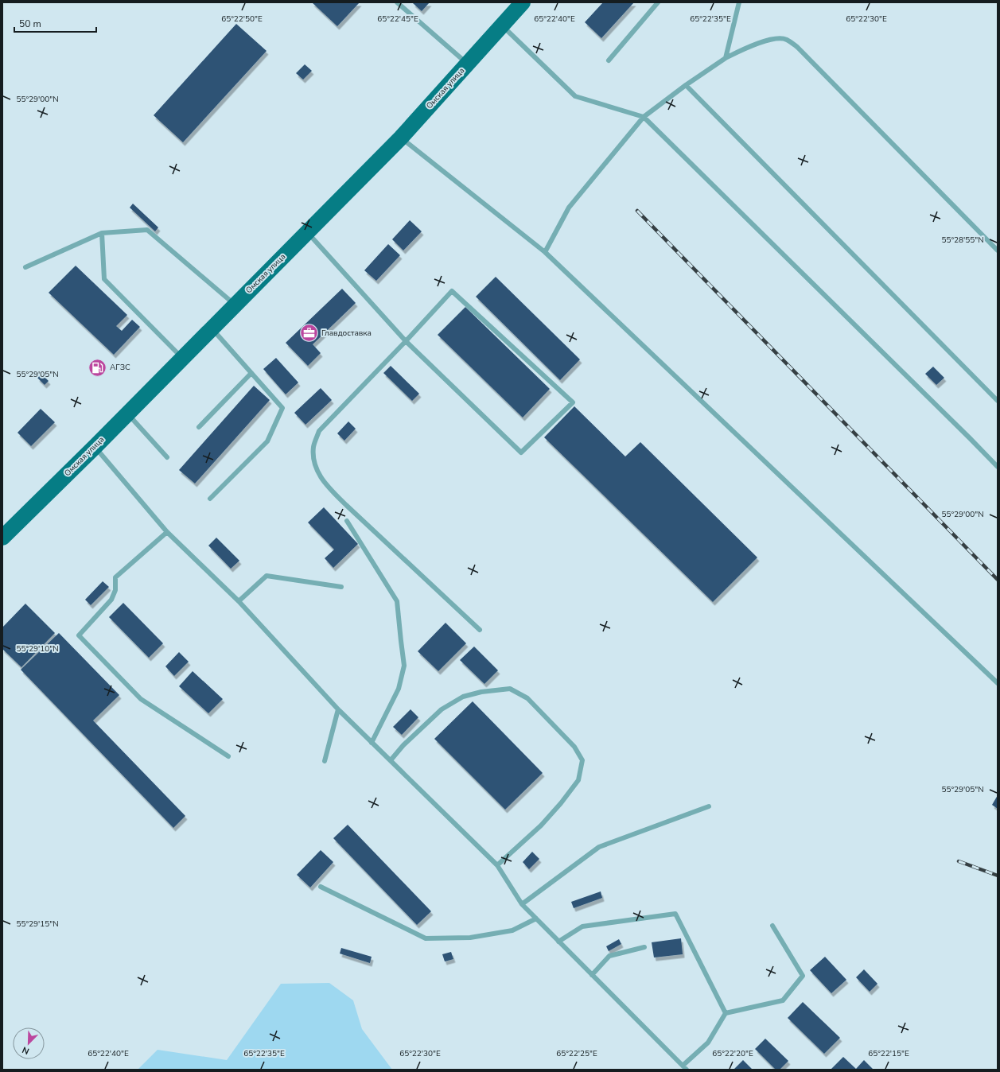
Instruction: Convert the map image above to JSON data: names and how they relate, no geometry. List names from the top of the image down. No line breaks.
{"streets":{"main road":["Омская улица"]},"places":{"office":["Главдоставка"],"fuel station":["АГЗС"]},"scale_bar":"50 m","north":"bottom left","coordinates":["65°22'50\"E","65°22'45\"E","65°22'30\"E","65°22'40\"E","65°22'35\"E","55°29'00\"N","55°28'55\"N","55°29'05\"N","55°29'10\"N","55°29'15\"N","65°22'25\"E","65°22'20\"E","65°22'15\"E"]}
